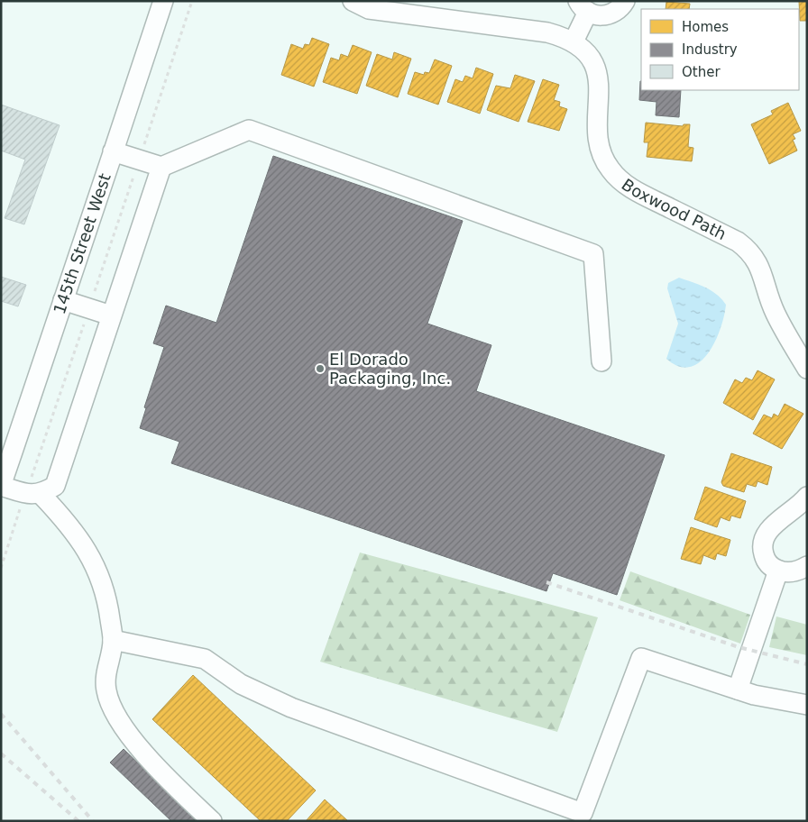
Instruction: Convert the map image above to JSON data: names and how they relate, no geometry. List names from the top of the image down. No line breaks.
{"streets":{"street":["Boxwood Path","145th Street West"]},"places":["El Dorado Packaging, Inc."],"legend":["Homes","Industry","Other"]}
